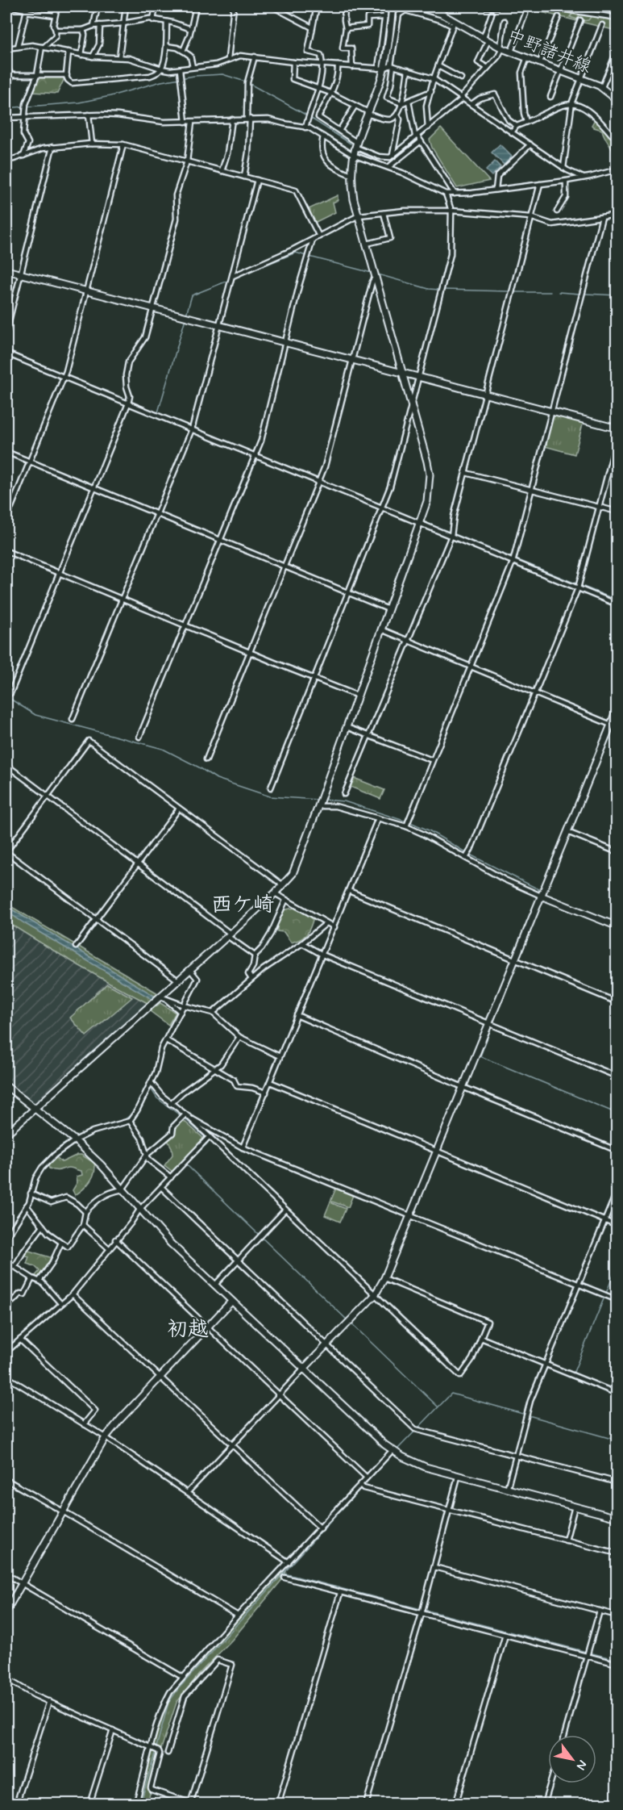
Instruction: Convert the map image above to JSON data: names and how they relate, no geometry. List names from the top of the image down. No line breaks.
{"streets":{"street":["中野諸井線"]},"districts":["西ケ崎","初越"],"north":"bottom right"}
